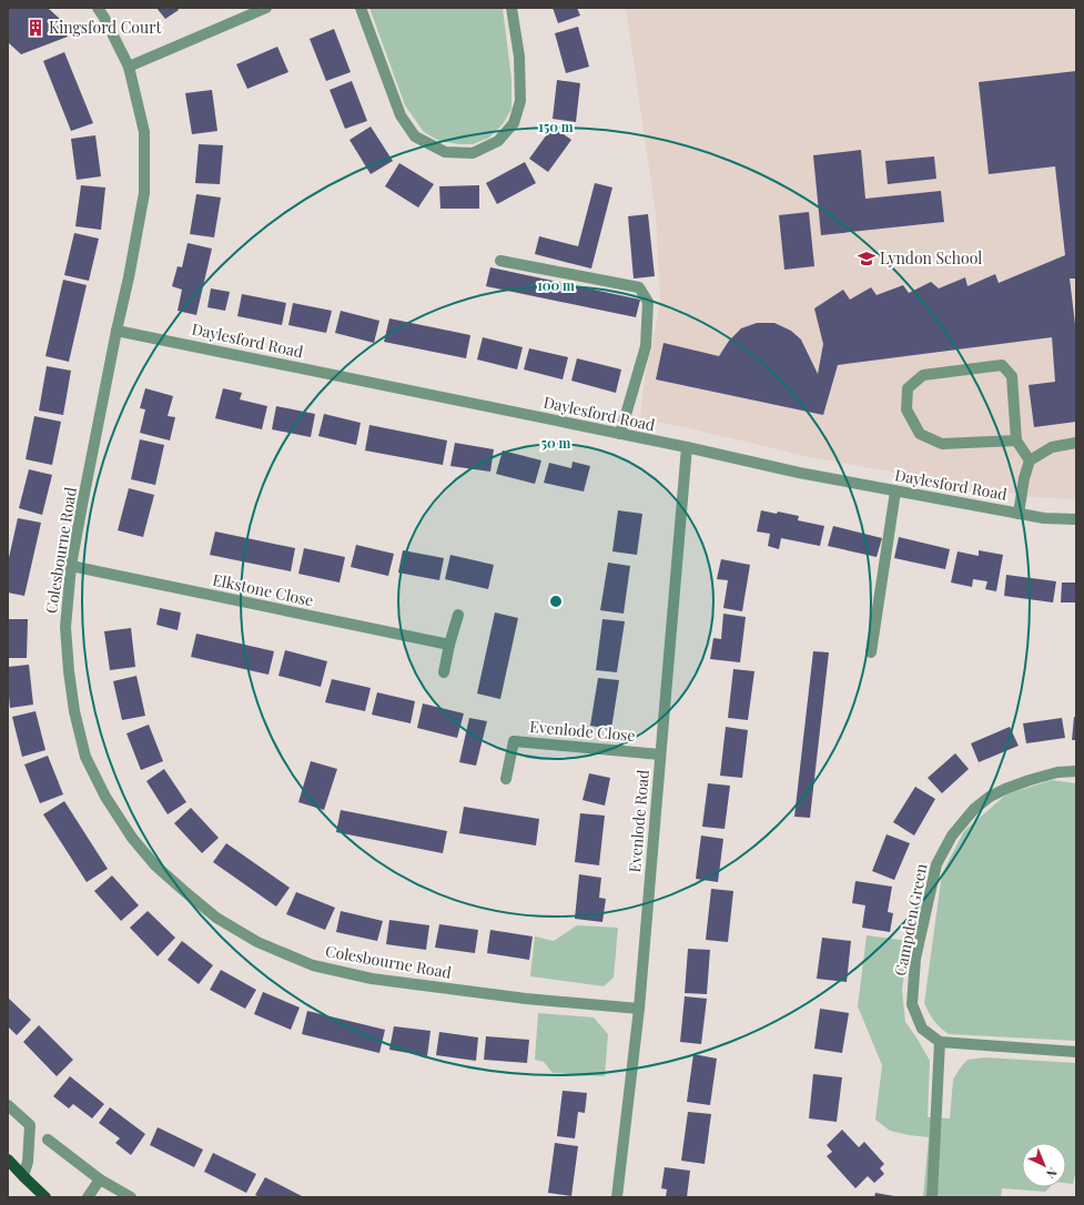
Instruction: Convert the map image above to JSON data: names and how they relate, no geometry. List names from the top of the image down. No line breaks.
{"streets":{"street":["Daylesford Road","Colesbourne Road","Elkstone Close","Evenlode Close","Evenlode Road","Campden Green"]},"crossings":[["Daylesford Road","Colesbourne Road"],["Daylesford Road","Evenlode Road"],["Colesbourne Road","Elkstone Close"],["Colesbourne Road","Evenlode Road"],["Evenlode Close","Evenlode Road"]],"places":{"building":["Kingsford Court"],"school or university":["Lyndon School"]},"north":"bottom right","rings":["150 m","100 m","50 m"]}
